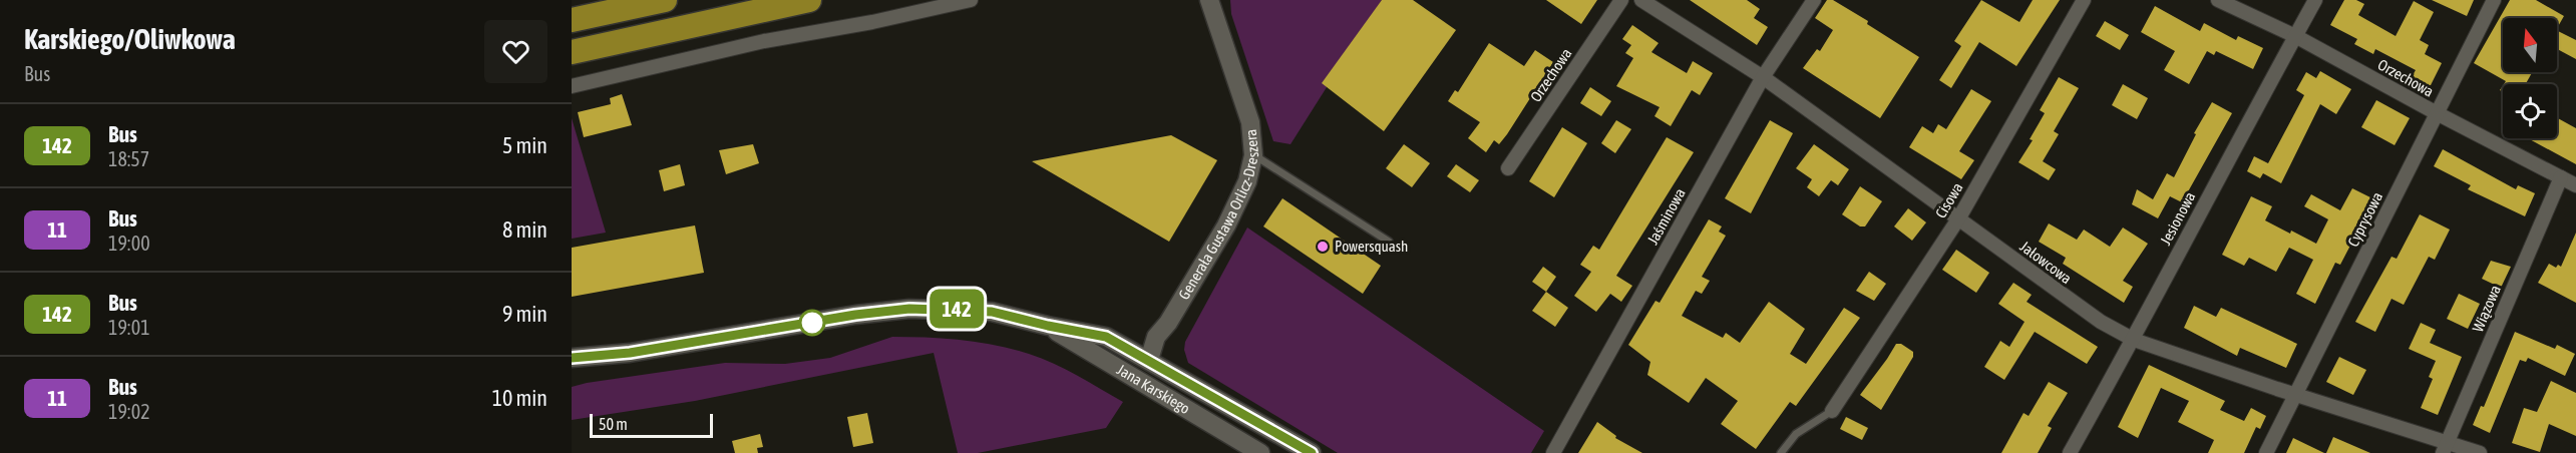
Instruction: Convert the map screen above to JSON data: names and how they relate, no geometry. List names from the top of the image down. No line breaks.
{"streets":{"street":["Orzechowa","Cisowa","Generała Gustawa Orlicz-Dreszera","Jaśminowa","Jesionowa","Cyprysowa","Jałowcowa","Wiązowa","Jana Karskiego"]},"crossings":[["Orzechowa","Jesionowa"],["Orzechowa","Cyprysowa"],["Orzechowa","Wiązowa"],["Cisowa","Jałowcowa"],["Generała Gustawa Orlicz-Dreszera","Jana Karskiego"],["Jaśminowa","Jałowcowa"],["Jesionowa","Jałowcowa"],["Cyprysowa","Jałowcowa"],["Jałowcowa","Wiązowa"]],"places":["Powersquash"],"lines":["bus line 142"],"scale_bar":"50 m","north":"top","page":{"heading":["Karskiego/Oliwkowa","Bus"],"on_map":"142","list":[{"mark":"142","name":"Bus","note":"18:57","value":"5 min"},{"mark":"11","name":"Bus","note":"19:00","value":"8 min"},{"mark":"142","name":"Bus","note":"19:01","value":"9 min"},{"mark":"11","name":"Bus","note":"19:02","value":"10 min"}],"scale":"50 m"}}
